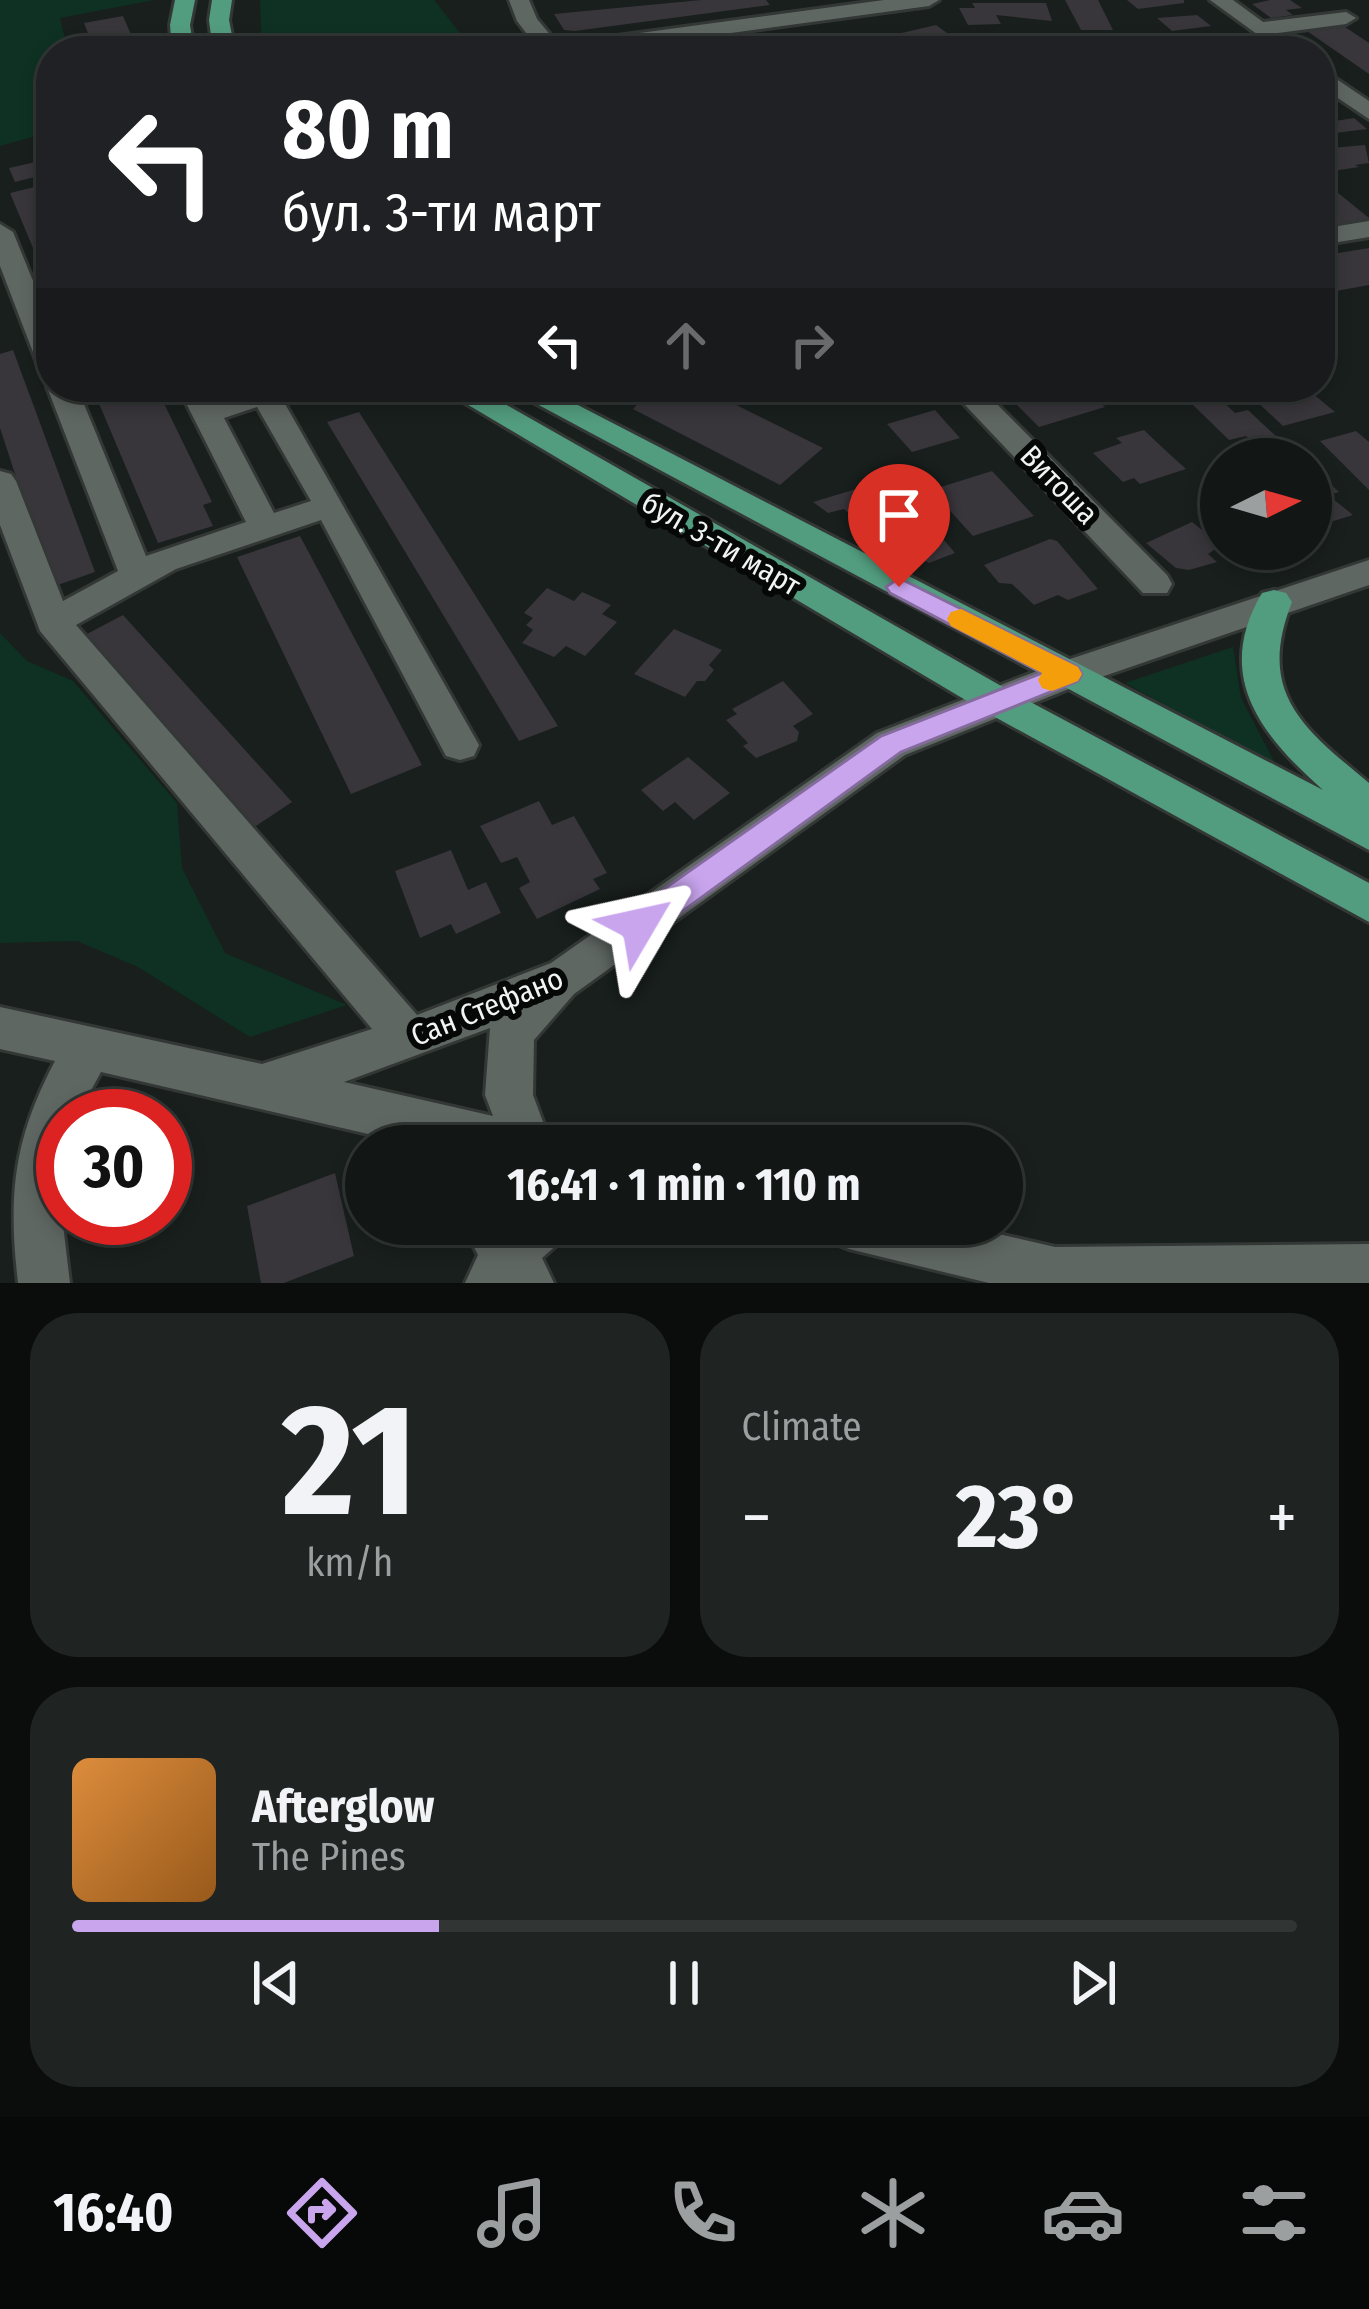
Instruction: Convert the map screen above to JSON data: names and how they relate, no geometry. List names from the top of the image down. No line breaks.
{"streets":{"main road":["бул. 3-ти март"],"street":["Витоша","Сан Стефано"]},"crossings":[["бул. 3-ти март","Сан Стефано"]],"north":"right","page":{"turn":["80 m","бул. 3-ти март"],"limit":"30","trip":"16:41 · 1 min · 110 m","tile":[["21","km/h"],"Climate"],"heat":["−","23°","+"],"song":["Afterglow","The Pines"],"tabs":"16:40"}}
